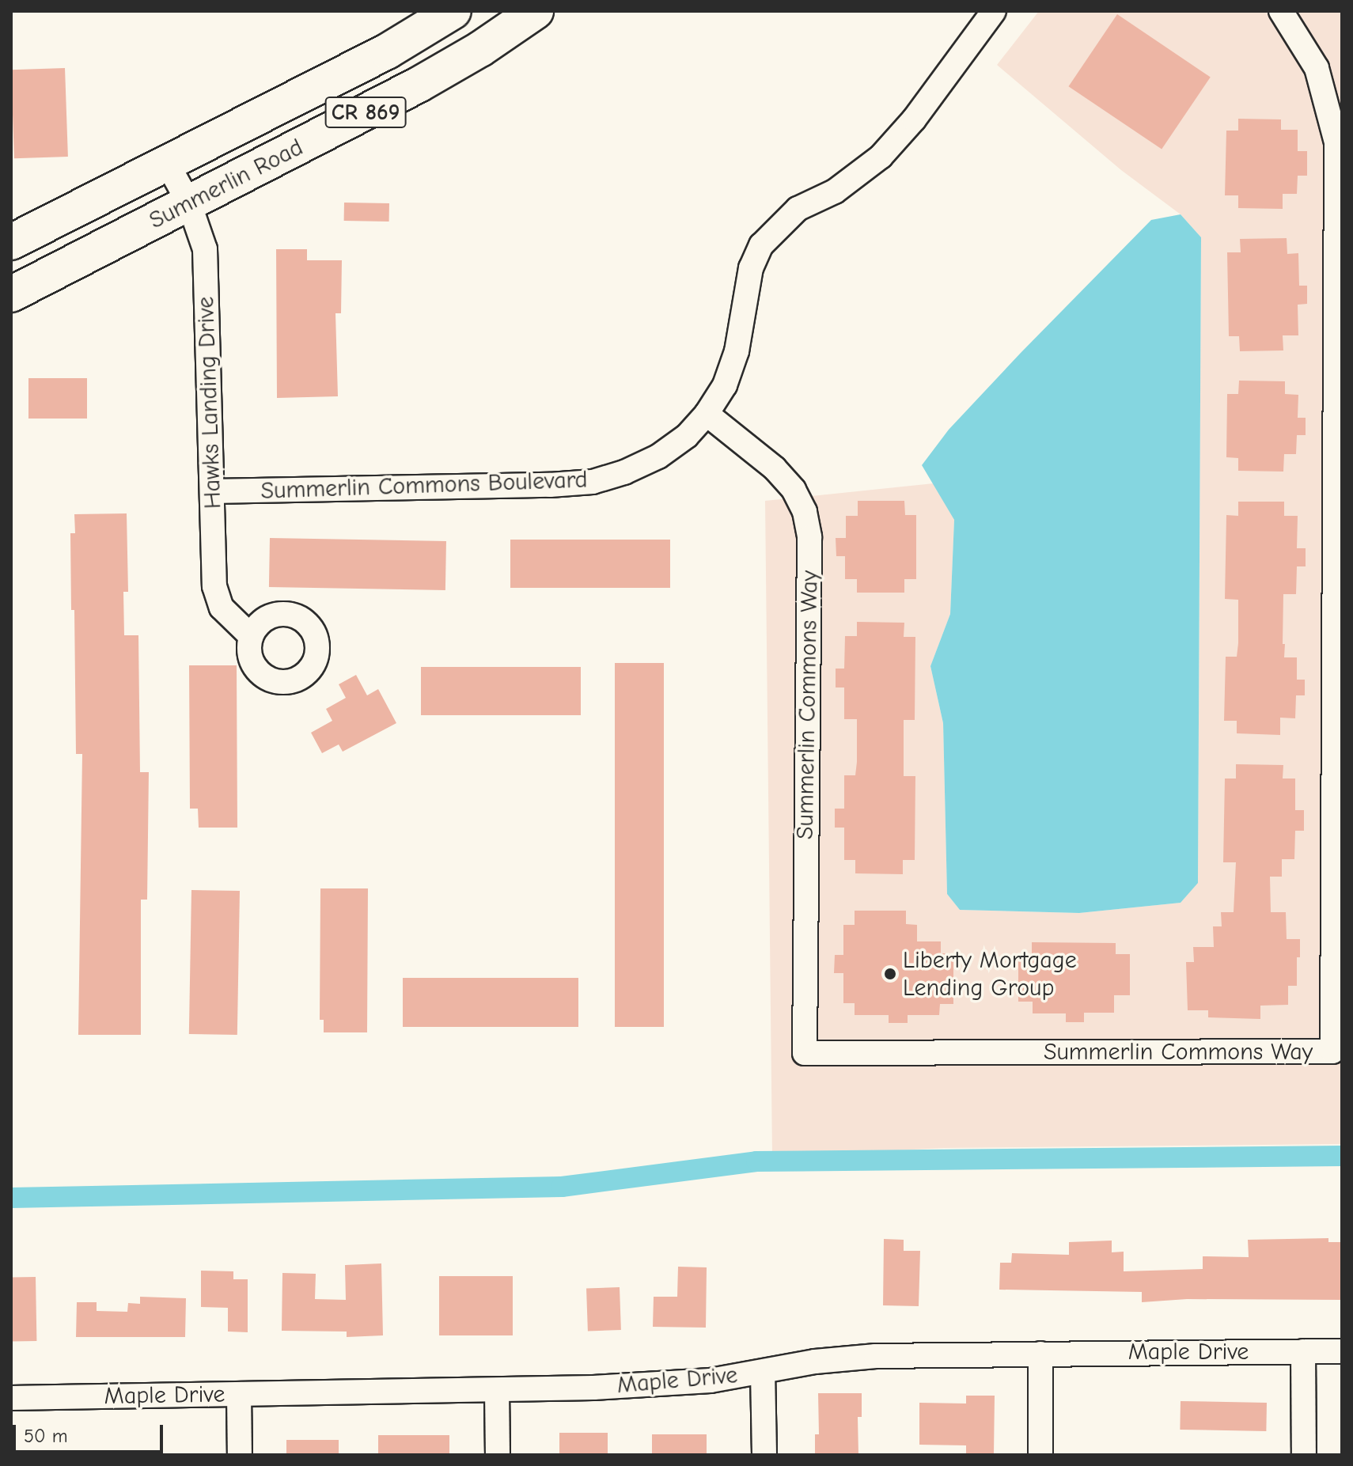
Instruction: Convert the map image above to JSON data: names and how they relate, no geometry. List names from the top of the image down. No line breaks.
{"streets":{"main road":["CR 869","Summerlin Road"],"street":["Hawks Landing Drive","Summerlin Commons Boulevard","Summerlin Commons Way","Maple Drive"]},"crossings":[["Summerlin Road","Hawks Landing Drive"],["Hawks Landing Drive","Summerlin Commons Boulevard"],["Summerlin Commons Boulevard","Summerlin Commons Way"]],"places":["Liberty Mortgage Lending Group"],"scale_bar":"50 m"}
